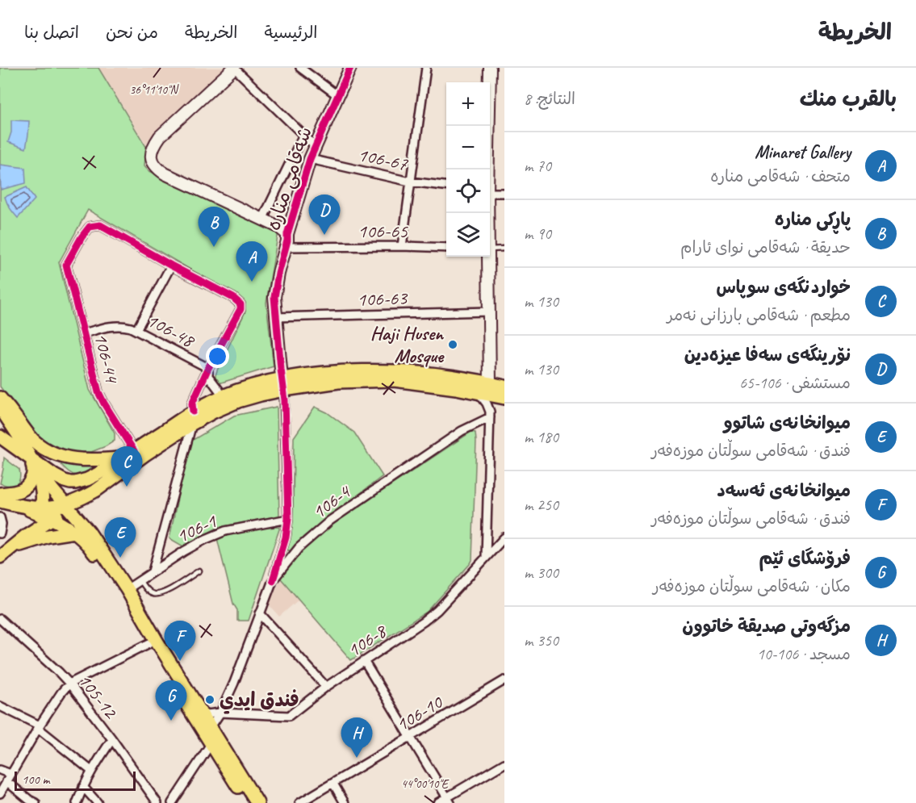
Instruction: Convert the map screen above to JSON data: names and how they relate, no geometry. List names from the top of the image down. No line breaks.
{"streets":{"street":["106-67","شەقامی منارە","106-65","106-63","106-48","106-44","106-4","106-1","106-8","105-12","106-10"]},"crossings":[["106-67","شەقامی منارە"],["شەقامی منارە","106-65"],["شەقامی منارە","106-63"],["106-48","106-44"],["106-4","106-8"]],"places":["Haji Husen Mosque","فندق ايدي"],"scale_bar":"100 m","page":{"header":"الخريطة","nav":["الرئيسية","الخريطة","من نحن","اتصل بنا"],"heading":["بالقرب منك","النتائج: 8"],"map_buttons":["+","−"],"list":[{"mark":"A","name":"Minaret Gallery","note":"متحف · شەقامی منارە","value":"70 m"},{"mark":"B","name":"پاڕکی منارە","note":"حديقة · شەقامی نوای ئارام","value":"90 m"},{"mark":"C","name":"خواردنگەی سوپاس","note":"مطعم · شەقامی بارزانی نەمر","value":"130 m"},{"mark":"D","name":"نۆرینگەی سەفا عیزەدین","note":"مستشفى · 106-65","value":"130 m"},{"mark":"E","name":"میوانخانەی شاتوو","note":"فندق · شەقامی سوڵتان موزەفەر","value":"180 m"},{"mark":"F","name":"میوانخانەی ئەسەد","note":"فندق · شەقامی سوڵتان موزەفەر","value":"250 m"},{"mark":"G","name":"فرۆشگای ئێم","note":"مكان · شەقامی سوڵتان موزەفەر","value":"300 m"},{"mark":"H","name":"مزگەوتی صديقة خاتوون","note":"مسجد · 106-10","value":"350 m"}],"pins":["D","B","A","C","E","F","G","H"],"scale":"100 m"},"coordinates":["36°11'10\"N","44°00'10\"E"]}
